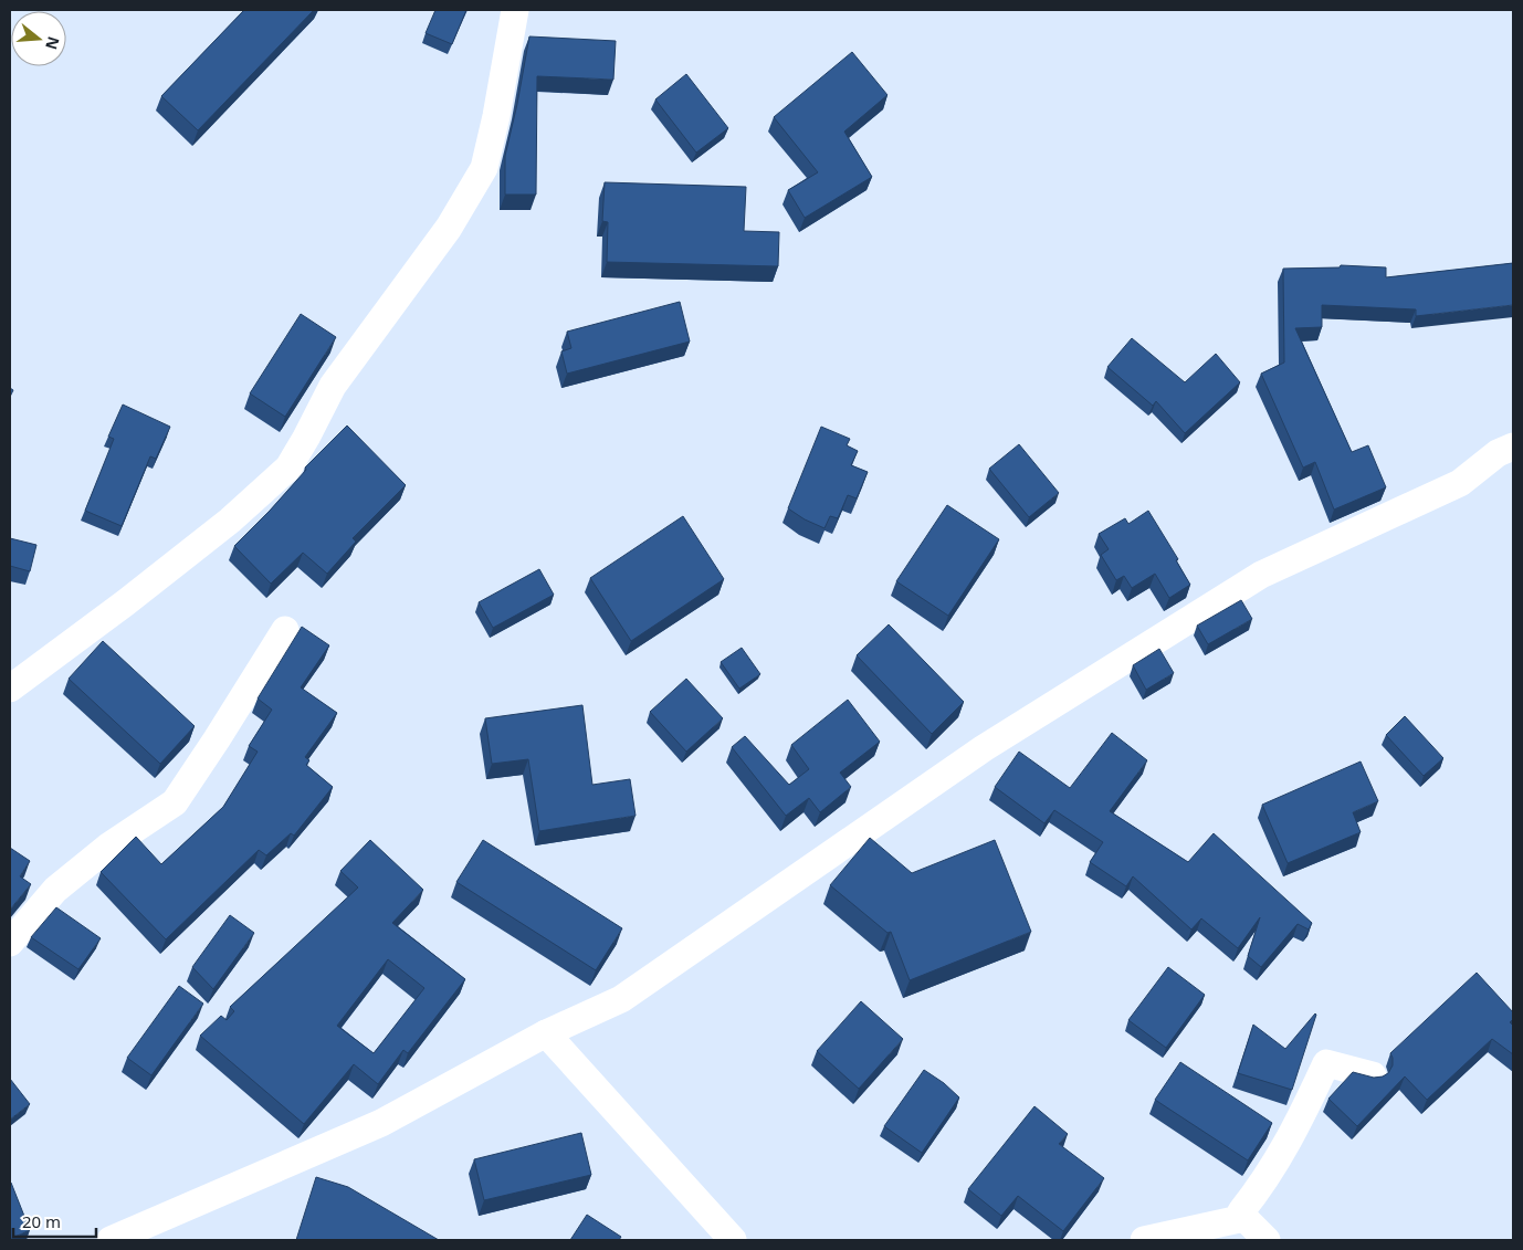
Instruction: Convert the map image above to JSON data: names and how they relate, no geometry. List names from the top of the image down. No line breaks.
{"scale_bar":"20 m","north":"right"}
